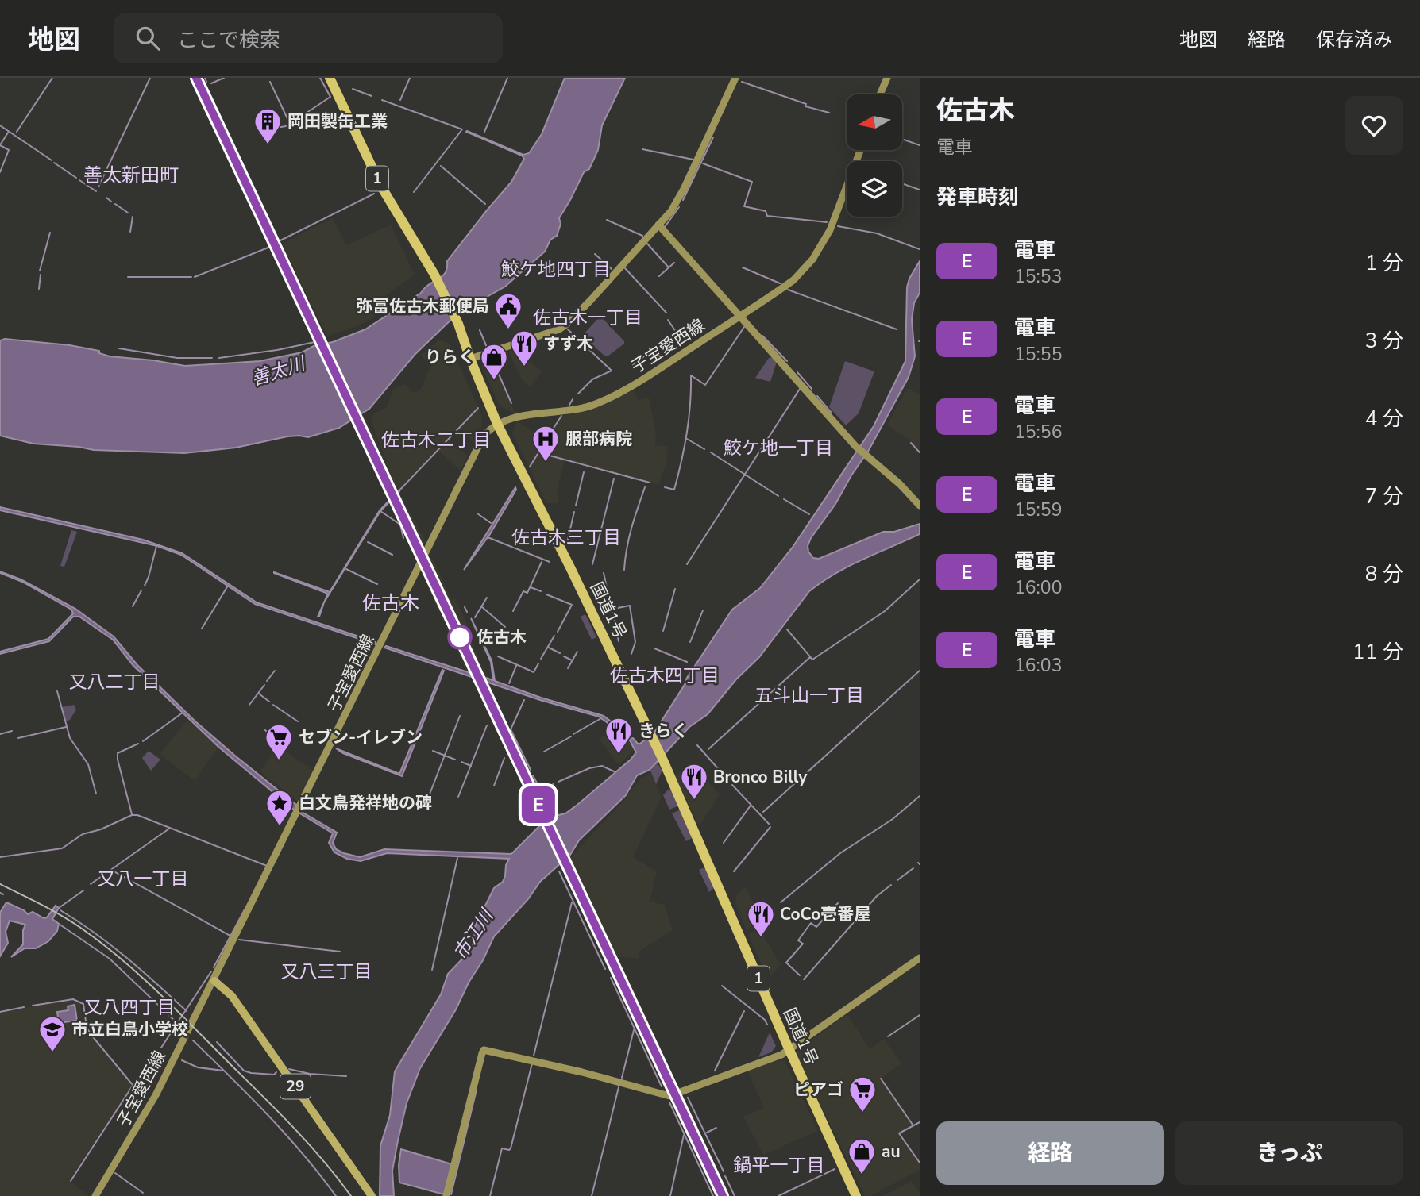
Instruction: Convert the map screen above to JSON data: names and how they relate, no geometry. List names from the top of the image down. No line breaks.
{"streets":{"highway":["1","国道1号"],"main road":["29"],"street":["子宝愛西線"]},"crossings":[["子宝愛西線","国道1号"],["子宝愛西線","29"]],"districts":["善太新田町","鮫ケ地四丁目","佐古木一丁目","佐古木二丁目","鮫ケ地一丁目","佐古木三丁目","佐古木","佐古木四丁目","又八二丁目","五斗山一丁目","又八一丁目","又八三丁目","又八四丁目","鍋平一丁目"],"water":["善太川","市江川"],"places":{"building":["岡田製缶工業"],"public building":["弥富佐古木郵便局"],"restaurant":["すず木","きらく","Bronco Billy","CoCo壱番屋"],"shop":["りらく","au"],"hospital":["服部病院"],"other":["佐古木"],"supermarket":["セブン-イレブン","ピアゴ"],"place":["白文鳥発祥地の碑"],"school or university":["市立白鳥小学校"]},"north":"left","page":{"header":"地図","search":"ここで検索","nav":["地図","経路","保存済み"],"on_map":"E","heading":[["佐古木","電車"],"発車時刻"],"list":[{"mark":"E","name":"電車","note":"15:53","value":"1 分"},{"mark":"E","name":"電車","note":"15:55","value":"3 分"},{"mark":"E","name":"電車","note":"15:56","value":"4 分"},{"mark":"E","name":"電車","note":"15:59","value":"7 分"},{"mark":"E","name":"電車","note":"16:00","value":"8 分"},{"mark":"E","name":"電車","note":"16:03","value":"11 分"}],"buttons":["経路","きっぷ"]}}
